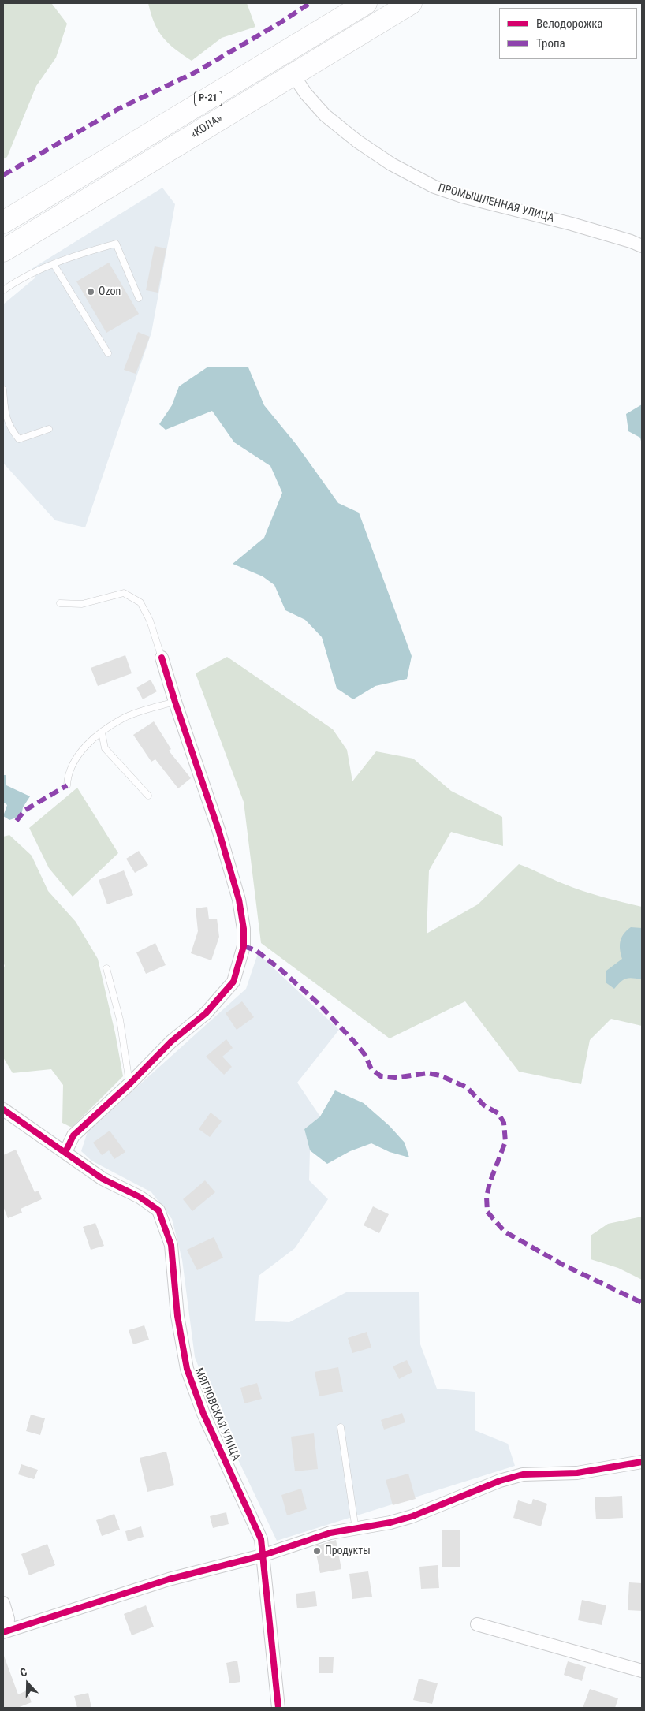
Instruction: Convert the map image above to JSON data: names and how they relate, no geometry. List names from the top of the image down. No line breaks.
{"streets":{"highway":["Р-21","«КОЛА»"],"street":["ПРОМЫШЛЕННАЯ УЛИЦА","МЯГЛОВСКАЯ УЛИЦА"]},"crossings":[["«КОЛА»","ПРОМЫШЛЕННАЯ УЛИЦА"]],"places":["Ozon","Продукты"],"legend":["Велодорожка","Тропа"],"north":"top"}
